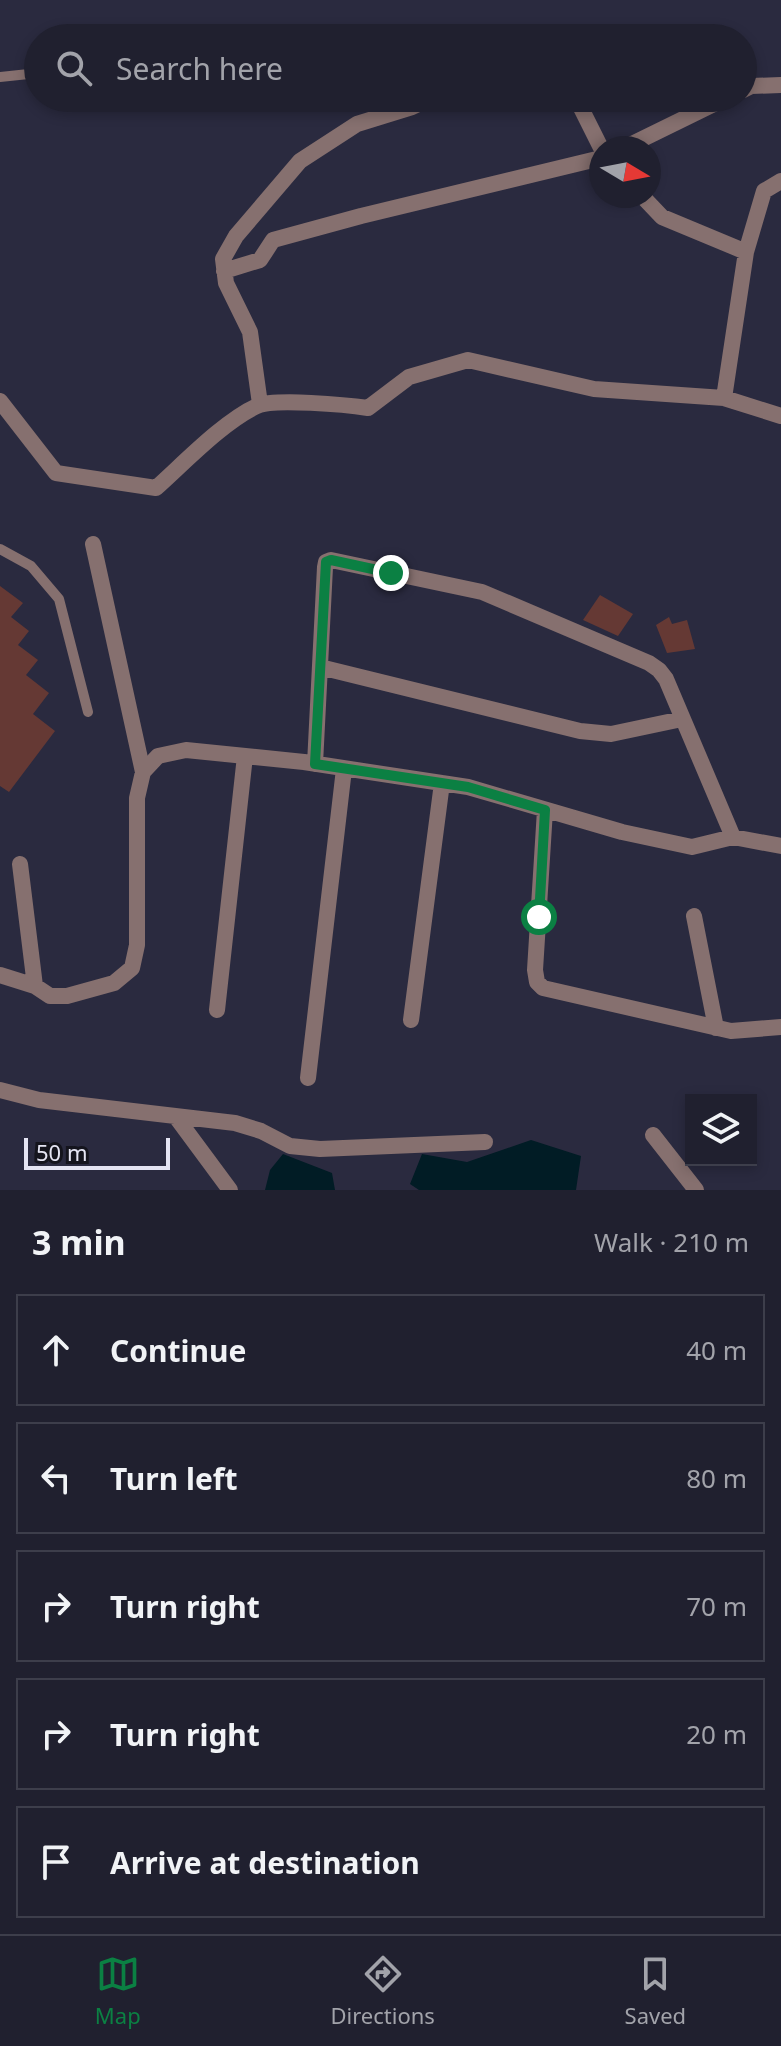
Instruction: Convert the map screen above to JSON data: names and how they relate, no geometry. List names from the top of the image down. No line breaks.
{"scale_bar":"50 m","north":"right","page":{"search":"Search here","scale":"50 m","heading":["3 min","Walk · 210 m"],"list":[["Continue","40 m"],["Turn left","80 m"],["Turn right","70 m"],["Turn right","20 m"],"Arrive at destination"],"nav":["Map","Directions","Saved"]}}
